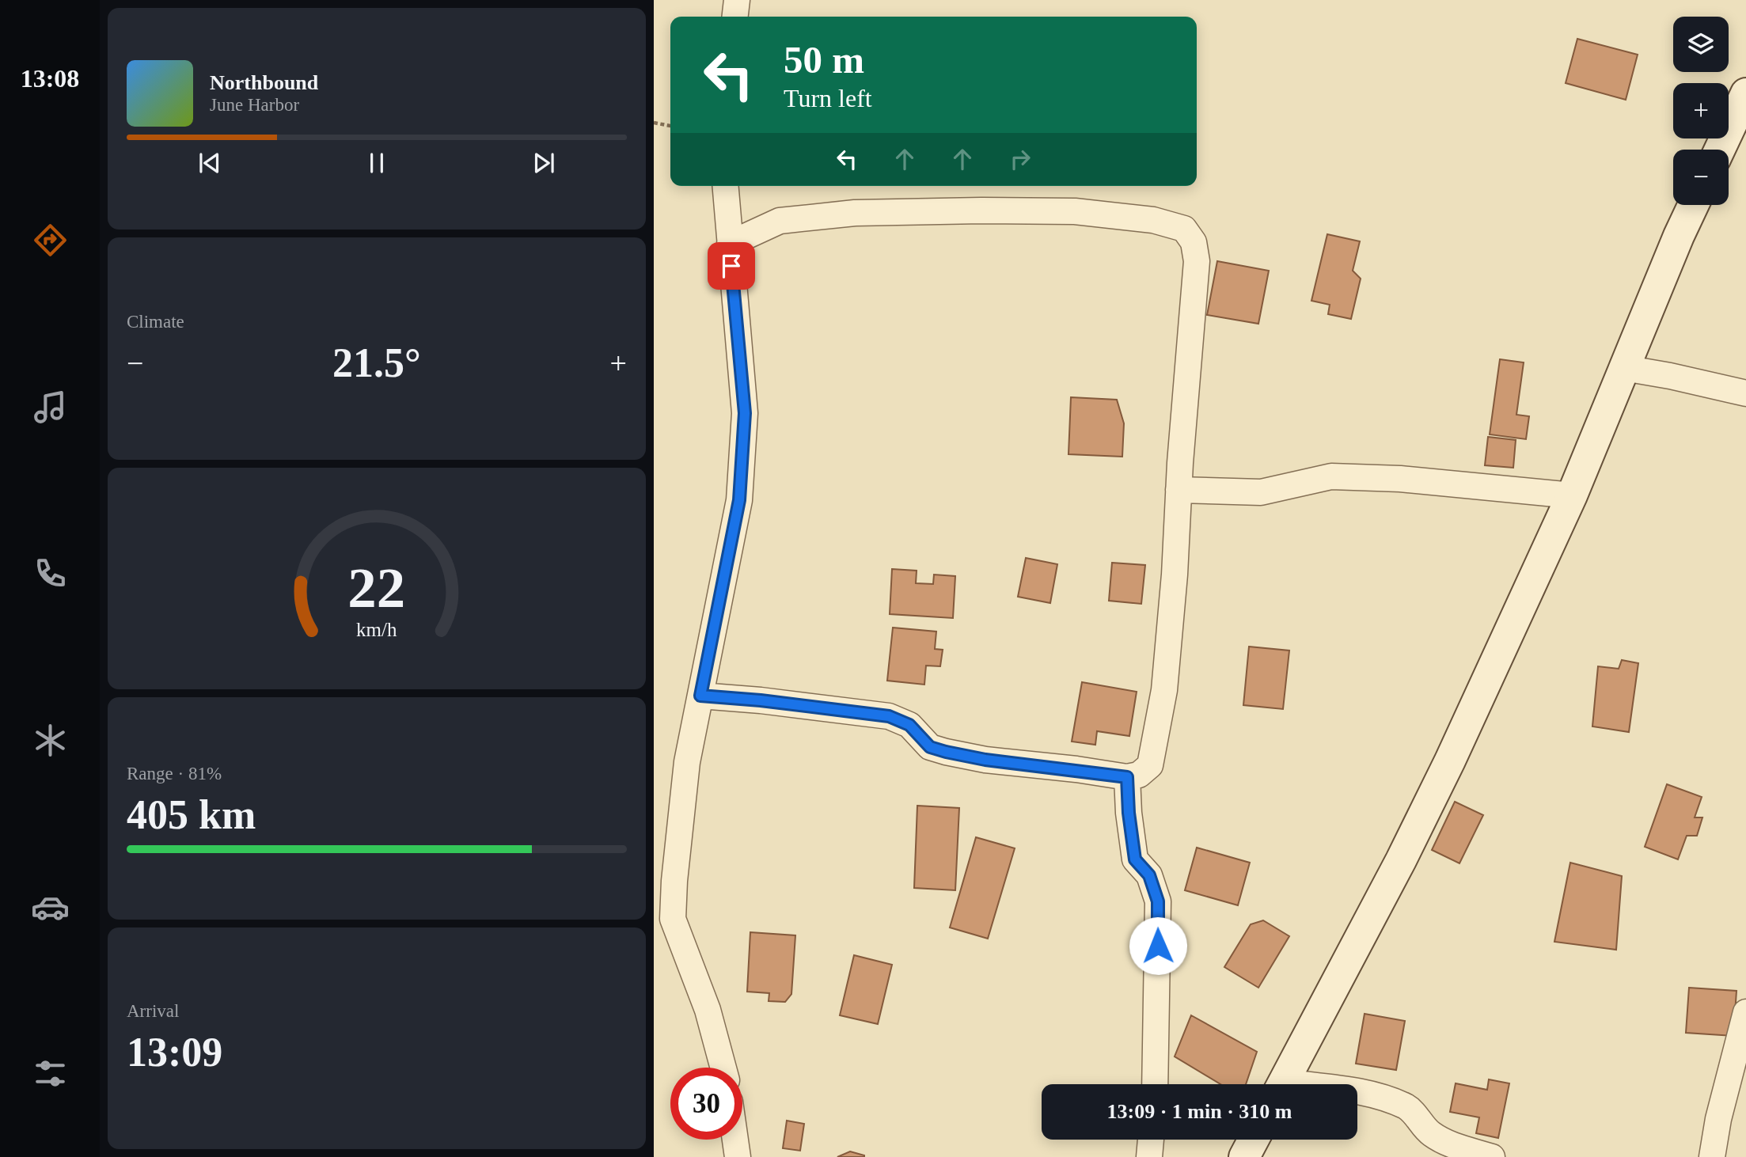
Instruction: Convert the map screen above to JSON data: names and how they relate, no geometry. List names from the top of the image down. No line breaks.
{"page":{"tabs":"13:08","map_buttons":["+","−"],"turn":["50 m","Turn left"],"song":["Northbound","June Harbor"],"tile":["Climate",["Range · 81%","405 km"],["Arrival","13:09"]],"heat":["−","21.5°","+"],"limit":"30","trip":"13:09 · 1 min · 310 m","gauge":["22","km/h"]}}
